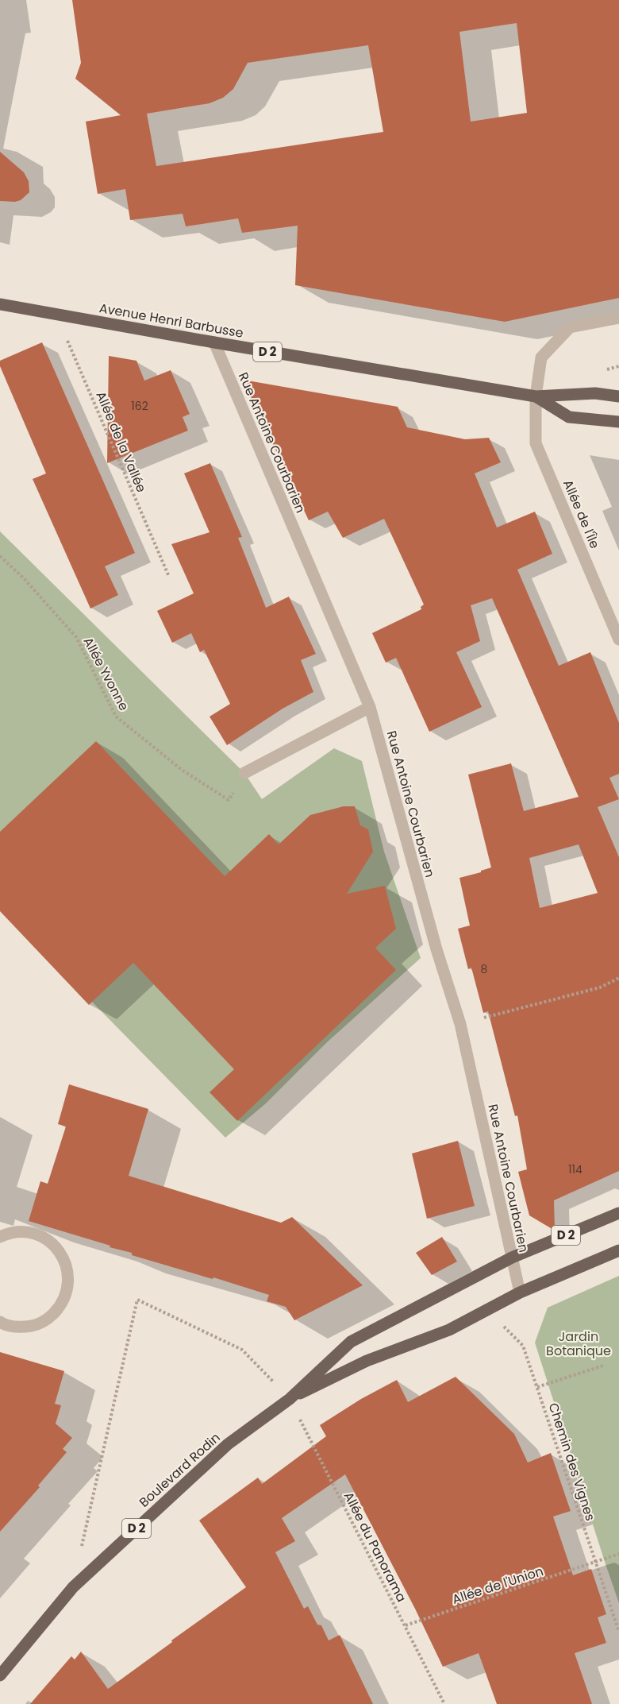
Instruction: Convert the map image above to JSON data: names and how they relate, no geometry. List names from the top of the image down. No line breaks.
{"streets":{"main road":["Avenue Henri Barbusse","D 2","Boulevard Rodin"],"street":["Rue Antoine Courbarien","Allée de l'Île"],"path":["Allée de la Vallée","Allée Yvonne","Chemin des Vignes","Allée du Panorama","Allée de l'Union"]},"crossings":[["Avenue Henri Barbusse","Allée de la Vallée"],["Avenue Henri Barbusse","Rue Antoine Courbarien"],["Avenue Henri Barbusse","Allée de l'Île"],["Rue Antoine Courbarien","Boulevard Rodin"],["Chemin des Vignes","Boulevard Rodin"],["Chemin des Vignes","Allée de l'Union"],["Boulevard Rodin","Allée du Panorama"],["Allée du Panorama","Allée de l'Union"]],"parks":["Jardin Botanique"],"house_numbers":["162","8","114"]}
